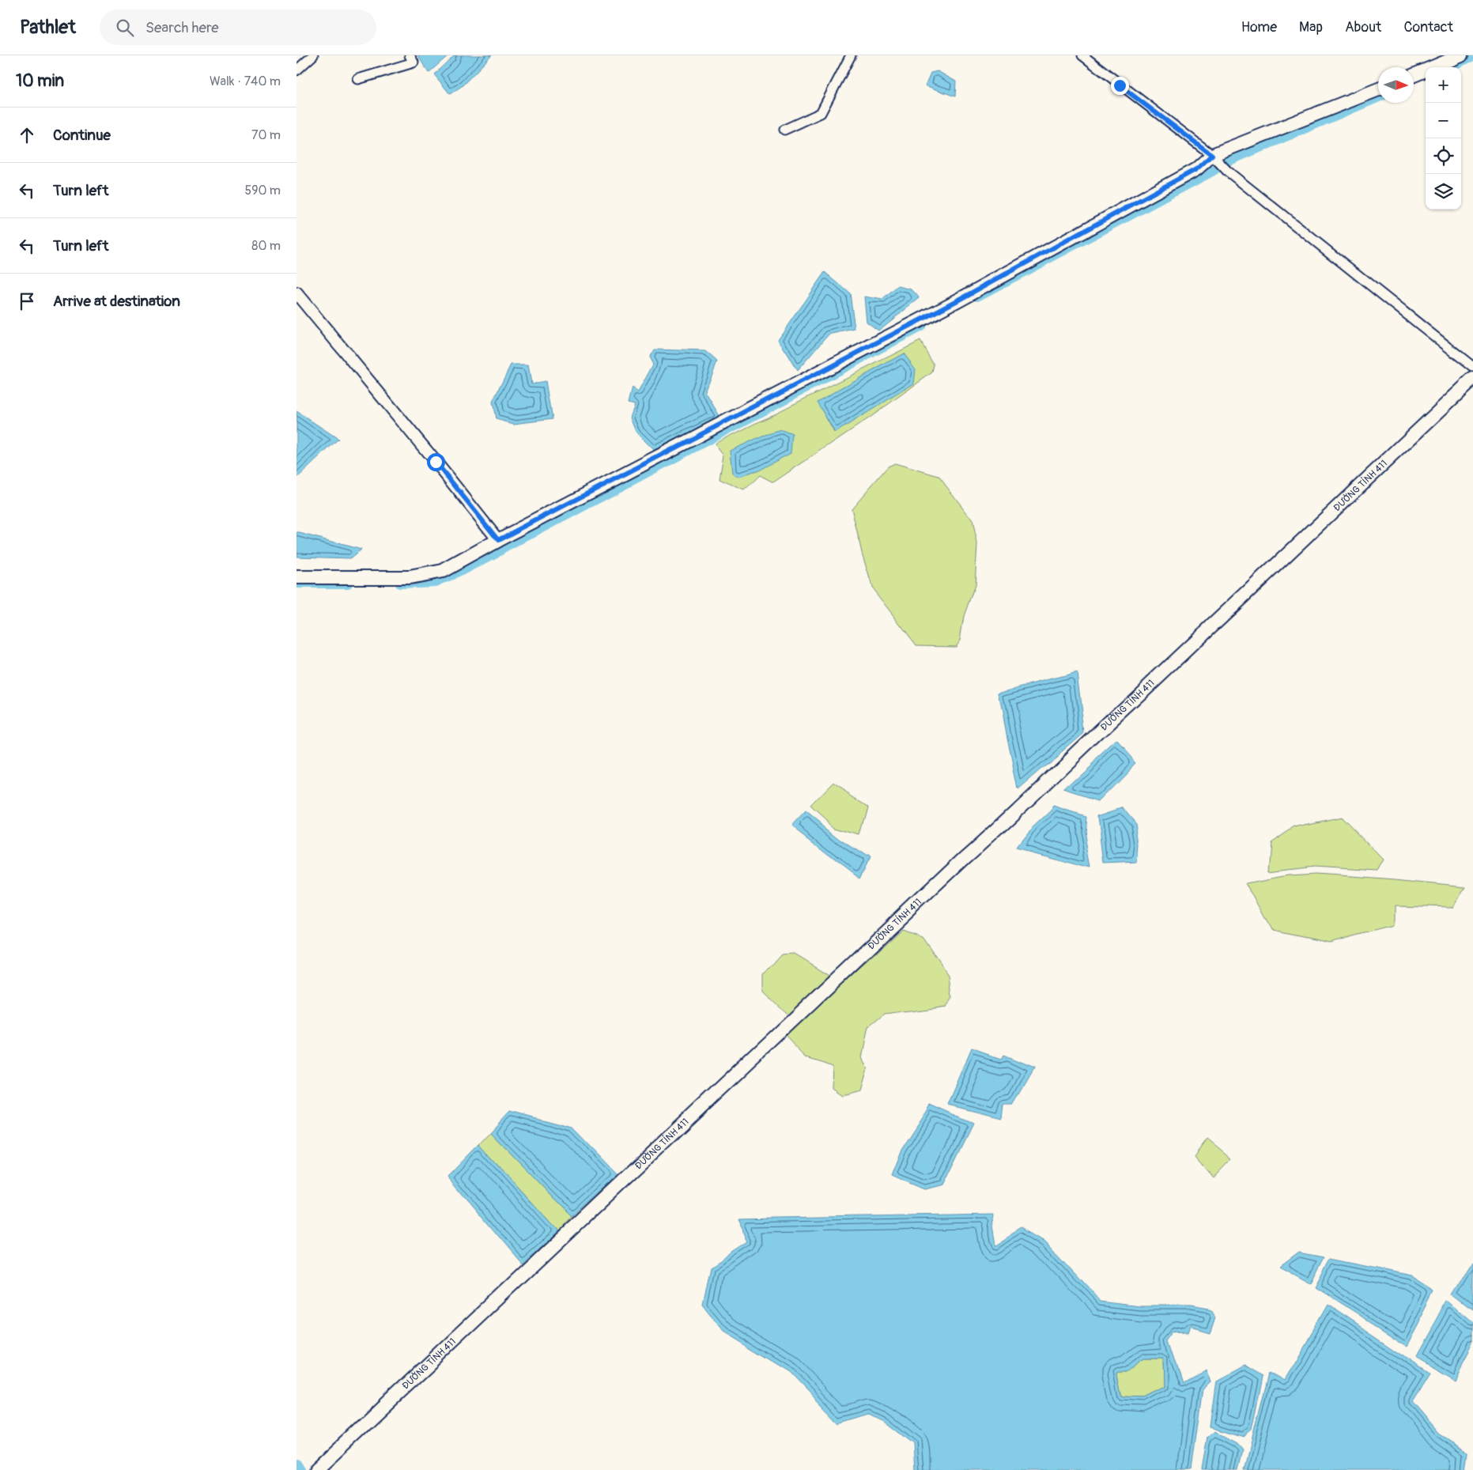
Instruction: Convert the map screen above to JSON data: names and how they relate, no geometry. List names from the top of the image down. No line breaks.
{"streets":{"main road":["ĐƯỜNG TỈNH 411"]},"north":"right","page":{"header":"Pathlet","search":"Search here","nav":["Home","Map","About","Contact"],"heading":["10 min","Walk · 740 m"],"map_buttons":["+","−"],"list":[["Continue","70 m"],["Turn left","590 m"],["Turn left","80 m"],"Arrive at destination"]}}
